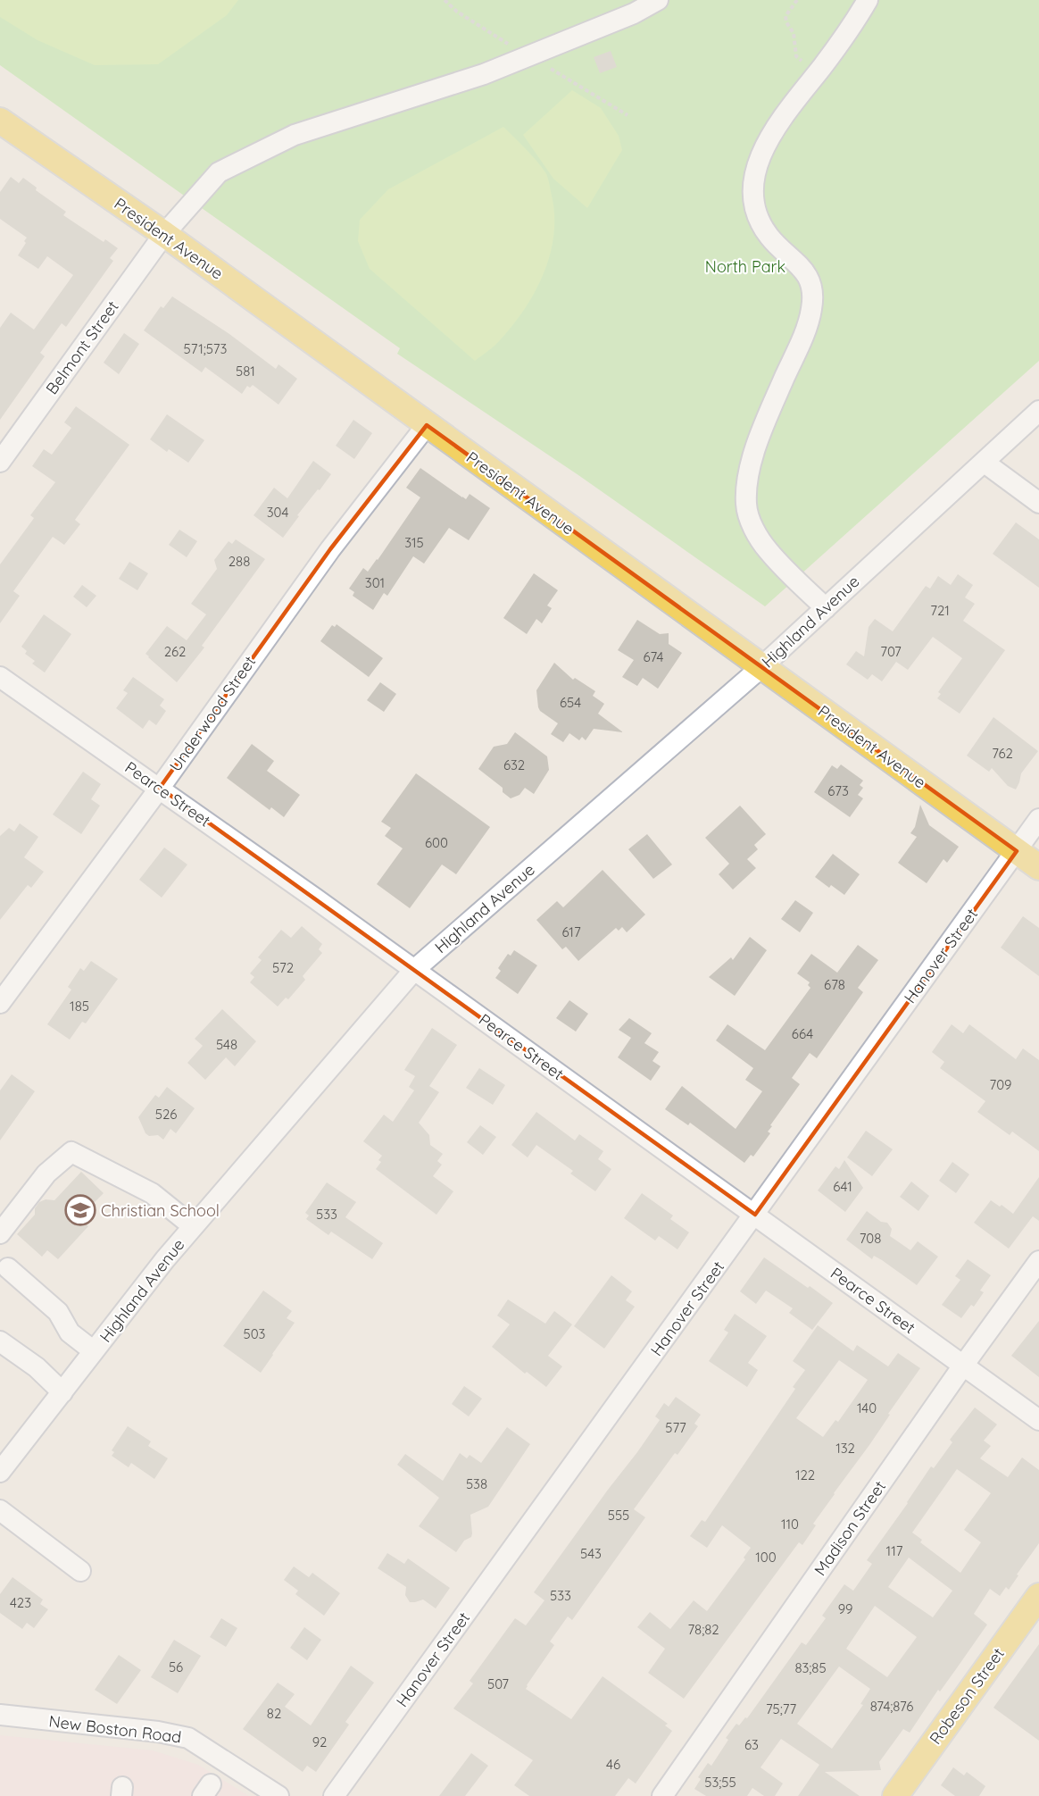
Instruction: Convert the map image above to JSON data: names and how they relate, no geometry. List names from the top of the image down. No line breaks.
{"streets":{"main road":["President Avenue","Robeson Street"],"street":["Belmont Street","Highland Avenue","Underwood Street","Pearce Street","Hanover Street","Madison Street","New Boston Road"]},"crossings":[["President Avenue","Belmont Street"],["President Avenue","Highland Avenue"],["President Avenue","Underwood Street"],["President Avenue","Hanover Street"],["Highland Avenue","Pearce Street"],["Underwood Street","Pearce Street"],["Pearce Street","Hanover Street"],["Pearce Street","Madison Street"]],"parks":["North Park"],"places":{"school or university":["Christian School"]},"house_numbers":["571;573","581","304","315","288","301","721","262","707","674","654","762","632","673","600","617","572","678","185","664","548","709","526","641","533","708","503","140","577","132","122","538","555","110","117","543","100","533","423","99","78;82","56","83;85","507","874;876","75;77","82","92","63","46","53;55"]}
